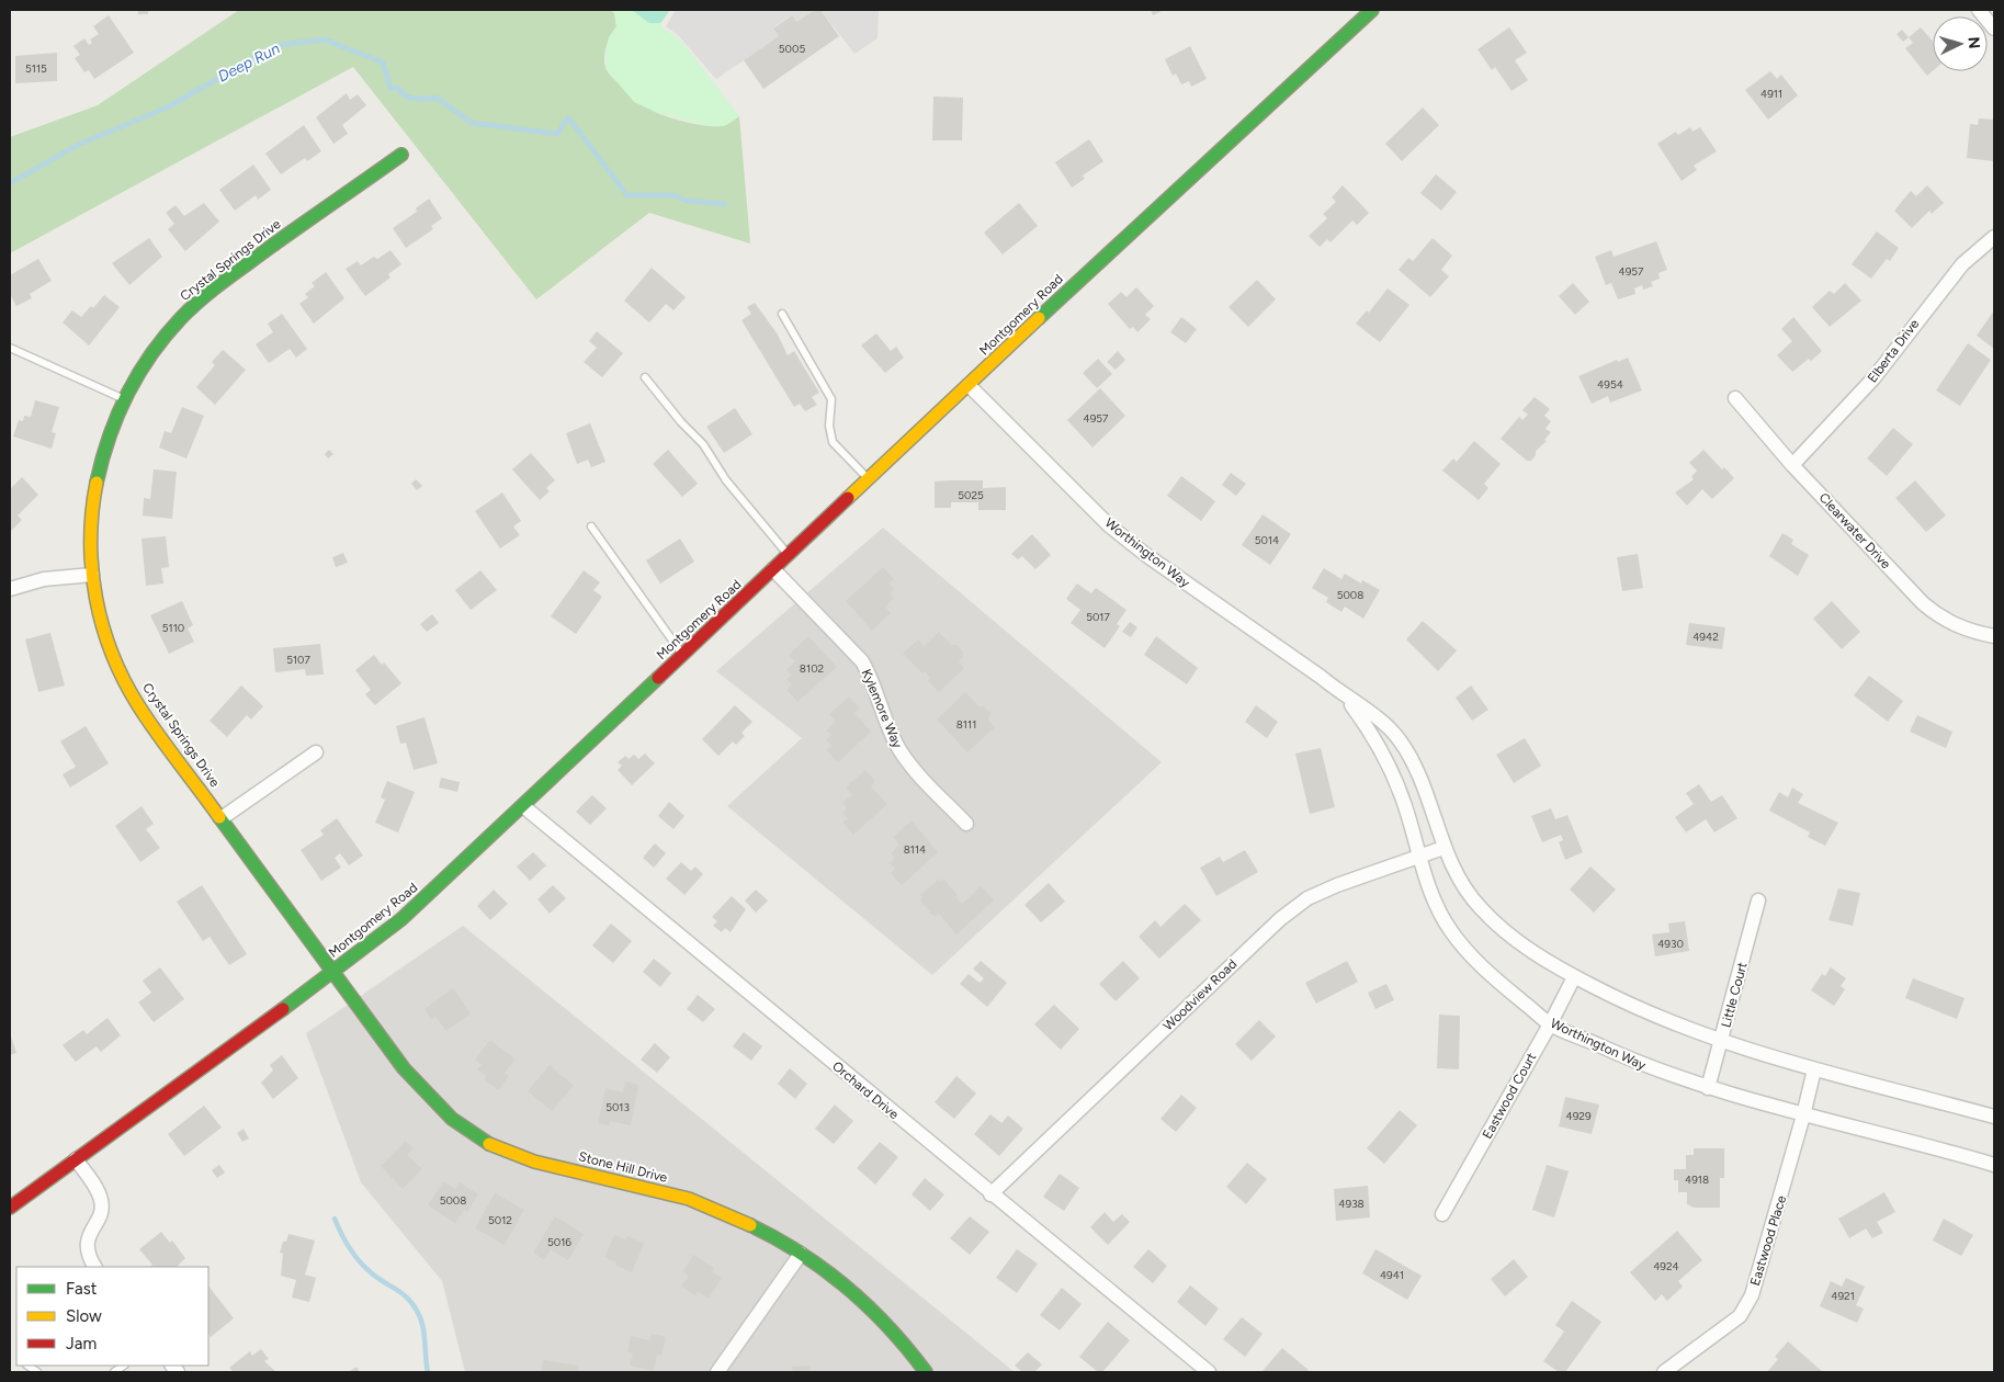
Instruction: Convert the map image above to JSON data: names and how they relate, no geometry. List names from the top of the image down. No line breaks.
{"streets":{"main road":["Crystal Springs Drive","Montgomery Road","Stone Hill Drive"],"street":["Elberta Drive","Clearwater Drive","Worthington Way","Kylemore Way","Woodview Road","Little Court","Orchard Drive","Eastwood Court","Eastwood Place"]},"crossings":[["Crystal Springs Drive","Montgomery Road"],["Crystal Springs Drive","Stone Hill Drive"],["Montgomery Road","Worthington Way"],["Montgomery Road","Kylemore Way"],["Montgomery Road","Orchard Drive"],["Montgomery Road","Stone Hill Drive"],["Elberta Drive","Clearwater Drive"],["Worthington Way","Woodview Road"],["Worthington Way","Little Court"],["Worthington Way","Eastwood Court"],["Worthington Way","Eastwood Place"],["Woodview Road","Orchard Drive"]],"water":["Deep Run"],"house_numbers":["5005","5115","4911","4957","4954","4957","5025","5014","5008","5017","5110","4942","5107","8102","8111","8114","4930","5013","4929","4918","5008","4938","5012","5016","4924","4941","4921"],"legend":["Fast","Slow","Jam"],"north":"right"}
